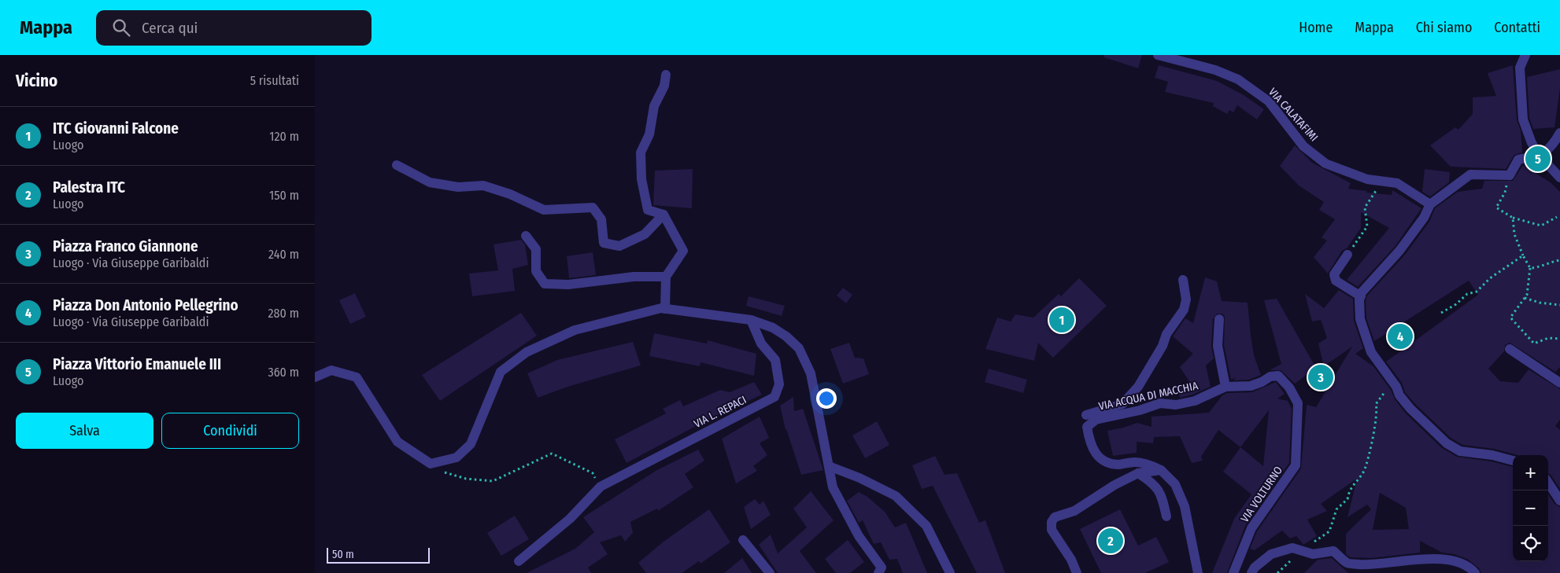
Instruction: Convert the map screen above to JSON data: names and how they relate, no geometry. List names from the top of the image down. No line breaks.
{"streets":{"street":["VIA CALATAFIMI","VIA ACQUA DI MACCHIA","VIA L. REPACI","VIA VOLTURNO"]},"crossings":[["VIA ACQUA DI MACCHIA","VIA VOLTURNO"]],"scale_bar":"50 m","page":{"header":"Mappa","search":"Cerca qui","nav":["Home","Mappa","Chi siamo","Contatti"],"heading":["Vicino","5 risultati"],"list":[{"mark":"1","name":"ITC Giovanni Falcone","note":"Luogo","value":"120 m"},{"mark":"2","name":"Palestra ITC","note":"Luogo","value":"150 m"},{"mark":"3","name":"Piazza Franco Giannone","note":"Luogo · Via Giuseppe Garibaldi","value":"240 m"},{"mark":"4","name":"Piazza Don Antonio Pellegrino","note":"Luogo · Via Giuseppe Garibaldi","value":"280 m"},{"mark":"5","name":"Piazza Vittorio Emanuele III","note":"Luogo","value":"360 m"}],"pins":["5","1","4","3","2"],"buttons":["Salva","Condividi"],"map_buttons":["+","−"],"scale":"50 m"}}
